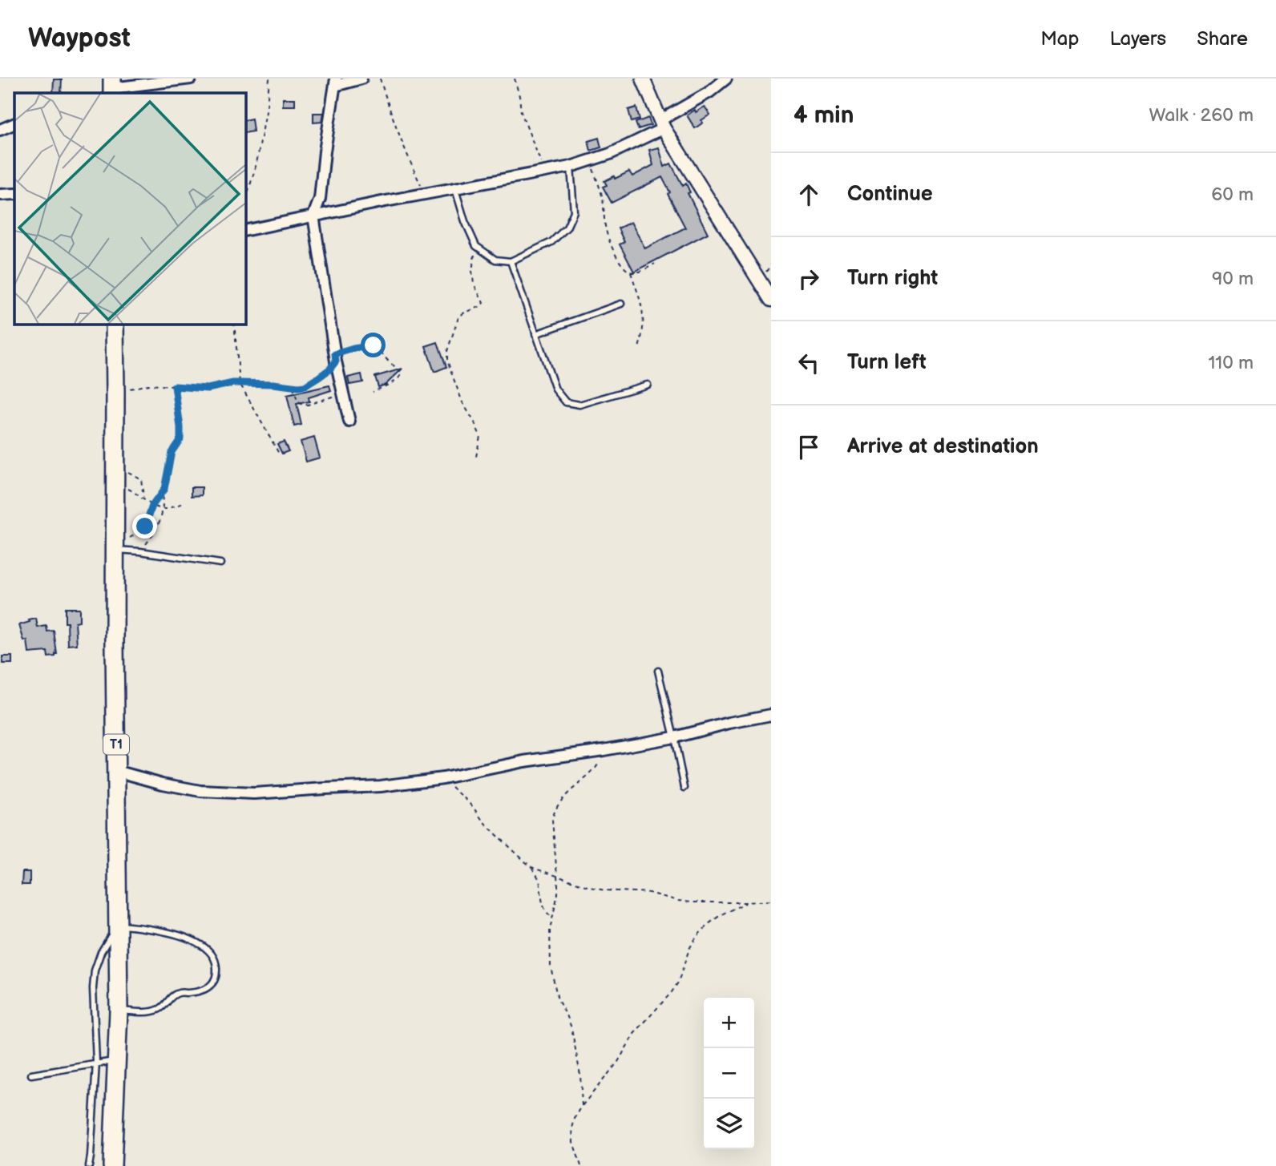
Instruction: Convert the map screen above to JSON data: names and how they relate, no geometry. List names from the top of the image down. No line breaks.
{"streets":{"highway":["T1"]},"page":{"header":"Waypost","nav":["Map","Layers","Share"],"heading":["4 min","Walk · 260 m"],"list":[["Continue","60 m"],["Turn right","90 m"],["Turn left","110 m"],"Arrive at destination"],"map_buttons":["+","−"]}}
